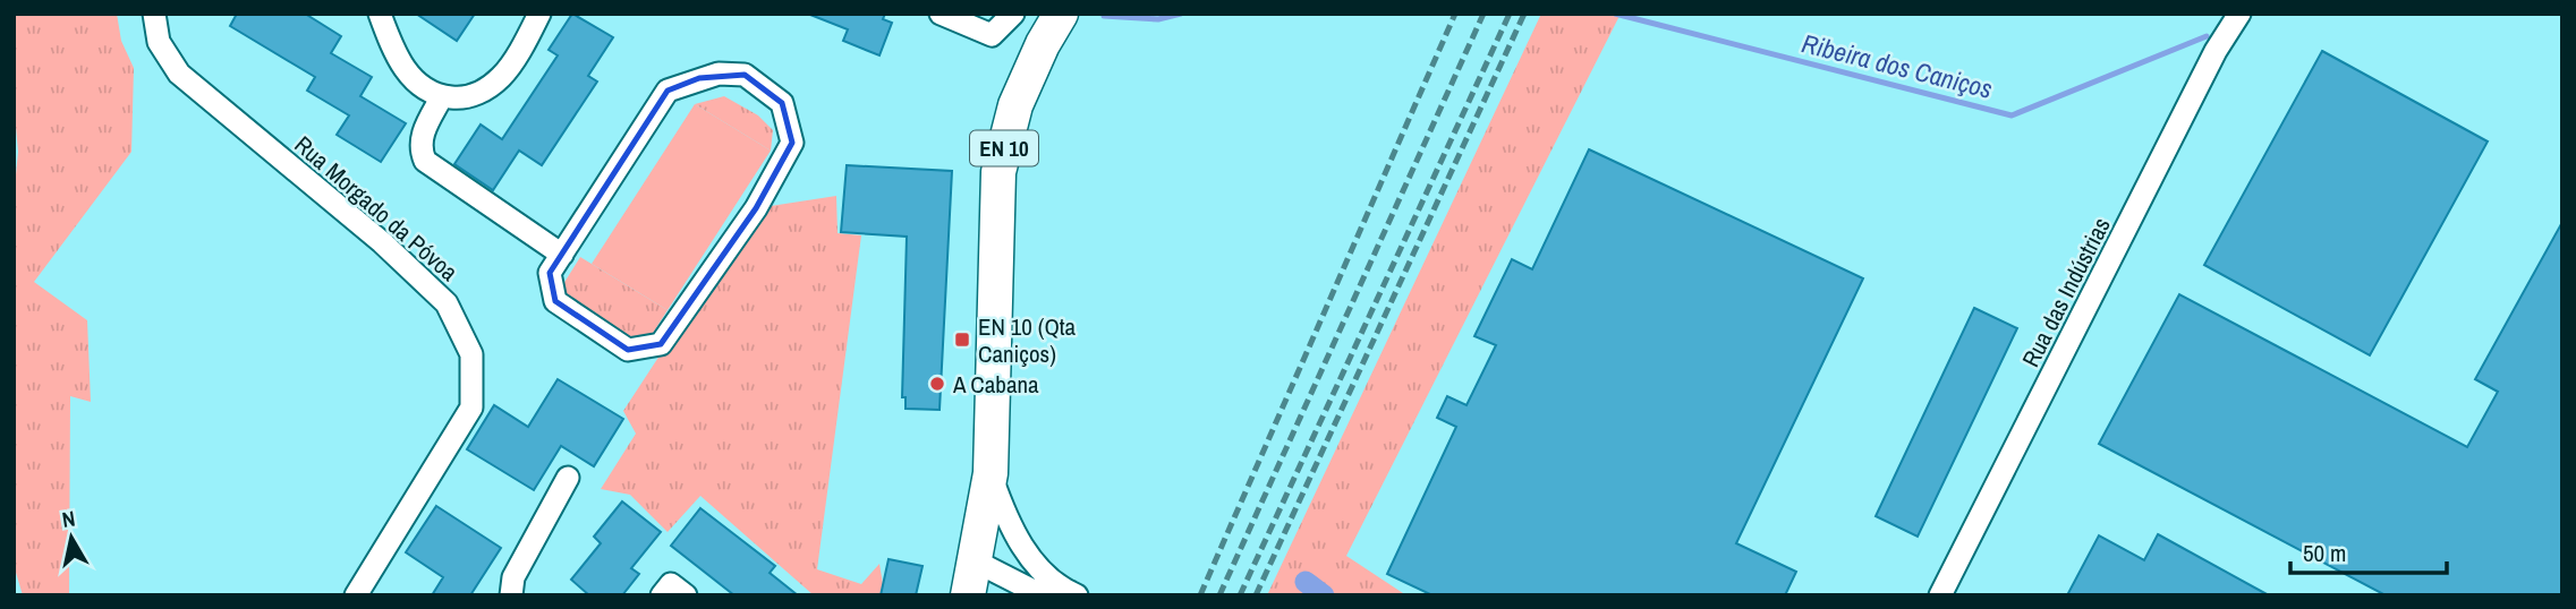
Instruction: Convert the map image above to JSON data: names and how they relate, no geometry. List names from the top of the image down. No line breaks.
{"streets":{"main road":["EN 10"],"street":["Rua Morgado da Póvoa","Rua das Indústrias"]},"water":["Ribeira dos Caniços"],"places":{"transit":["EN 10 (Qta Caniços)"],"other":["A Cabana"]},"scale_bar":"50 m","north":"top"}
